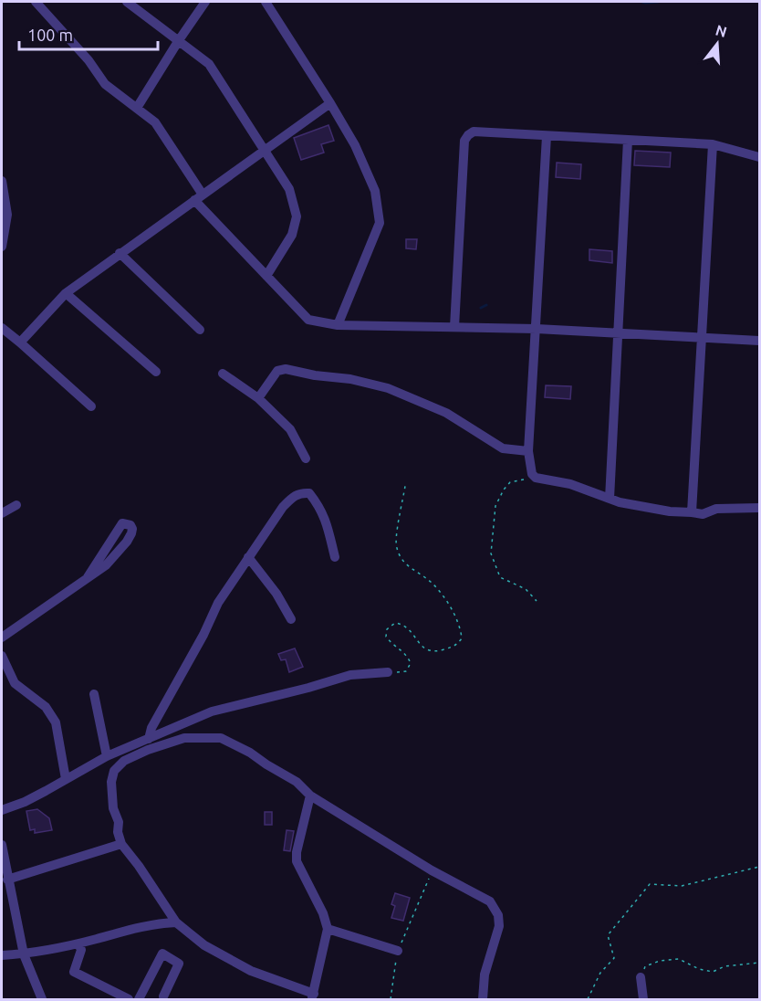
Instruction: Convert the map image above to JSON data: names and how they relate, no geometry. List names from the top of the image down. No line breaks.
{"scale_bar":"100 m","north":"top"}
